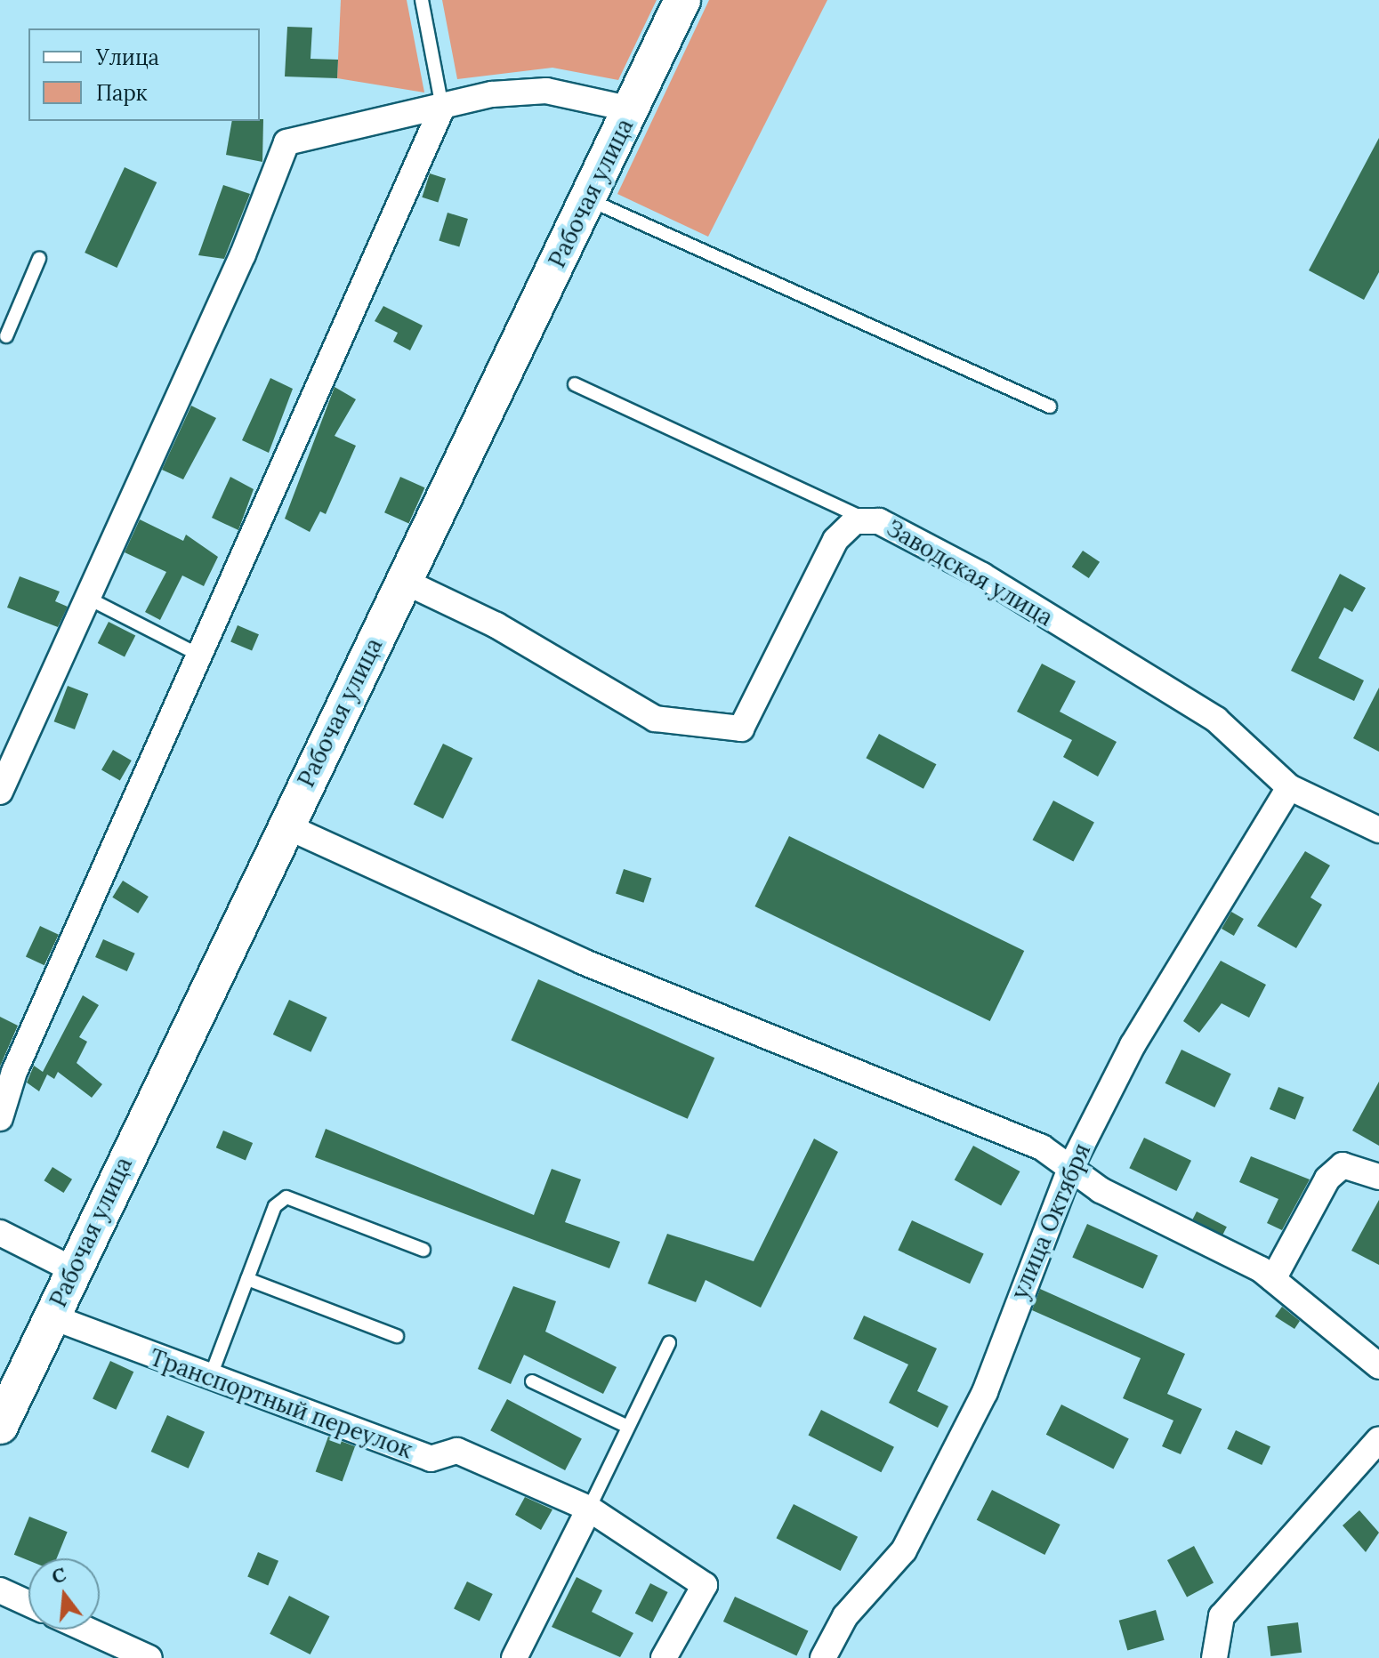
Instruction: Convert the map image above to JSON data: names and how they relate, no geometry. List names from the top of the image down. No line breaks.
{"streets":{"street":["Рабочая улица","Заводская улица","улица Октября","Транспортный переулок"]},"crossings":[["Рабочая улица","Заводская улица"],["Рабочая улица","Транспортный переулок"],["Заводская улица","улица Октября"]],"legend":["Улица","Парк"],"north":"top"}
